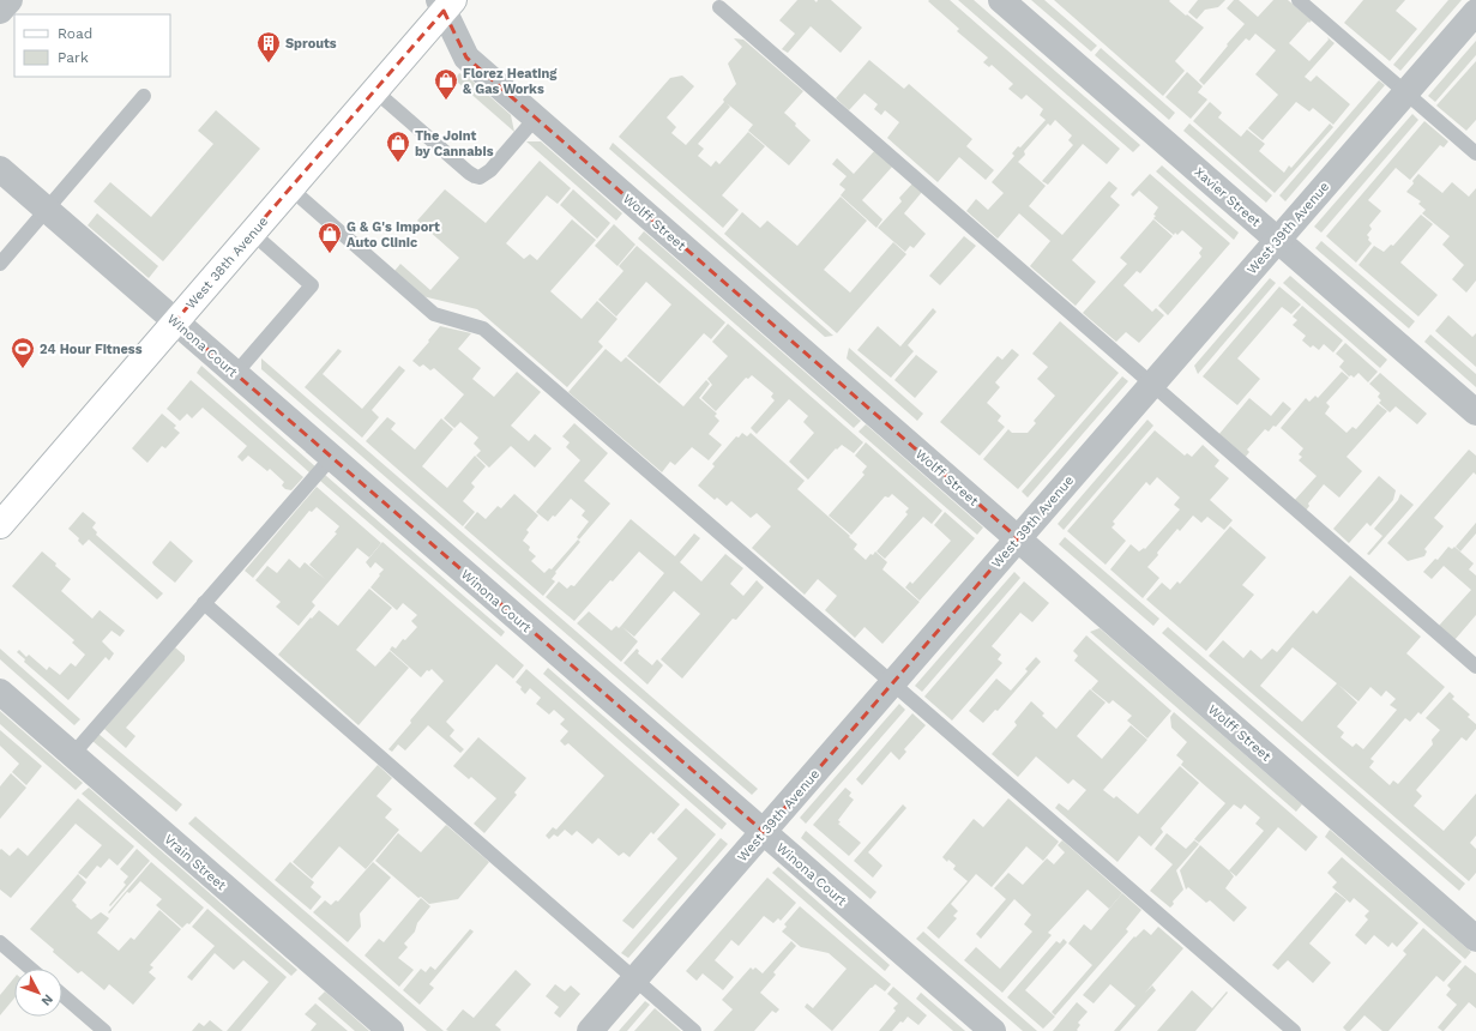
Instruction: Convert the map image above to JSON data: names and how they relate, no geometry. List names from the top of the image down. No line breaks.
{"streets":{"main road":["West 38th Avenue"],"street":["Xavier Street","Wolff Street","West 39th Avenue","Winona Court","Vrain Street"]},"crossings":[["Xavier Street","West 39th Avenue"],["Wolff Street","West 39th Avenue"],["Wolff Street","West 38th Avenue"],["West 39th Avenue","Winona Court"],["West 38th Avenue","Winona Court"]],"places":{"building":["Sprouts"],"shop":["Florez Heating & Gas Works","The Joint by Cannabis","G & G's Import Auto Clinic"],"sports":["24 Hour Fitness"]},"legend":["Road","Park"],"north":"bottom right"}
